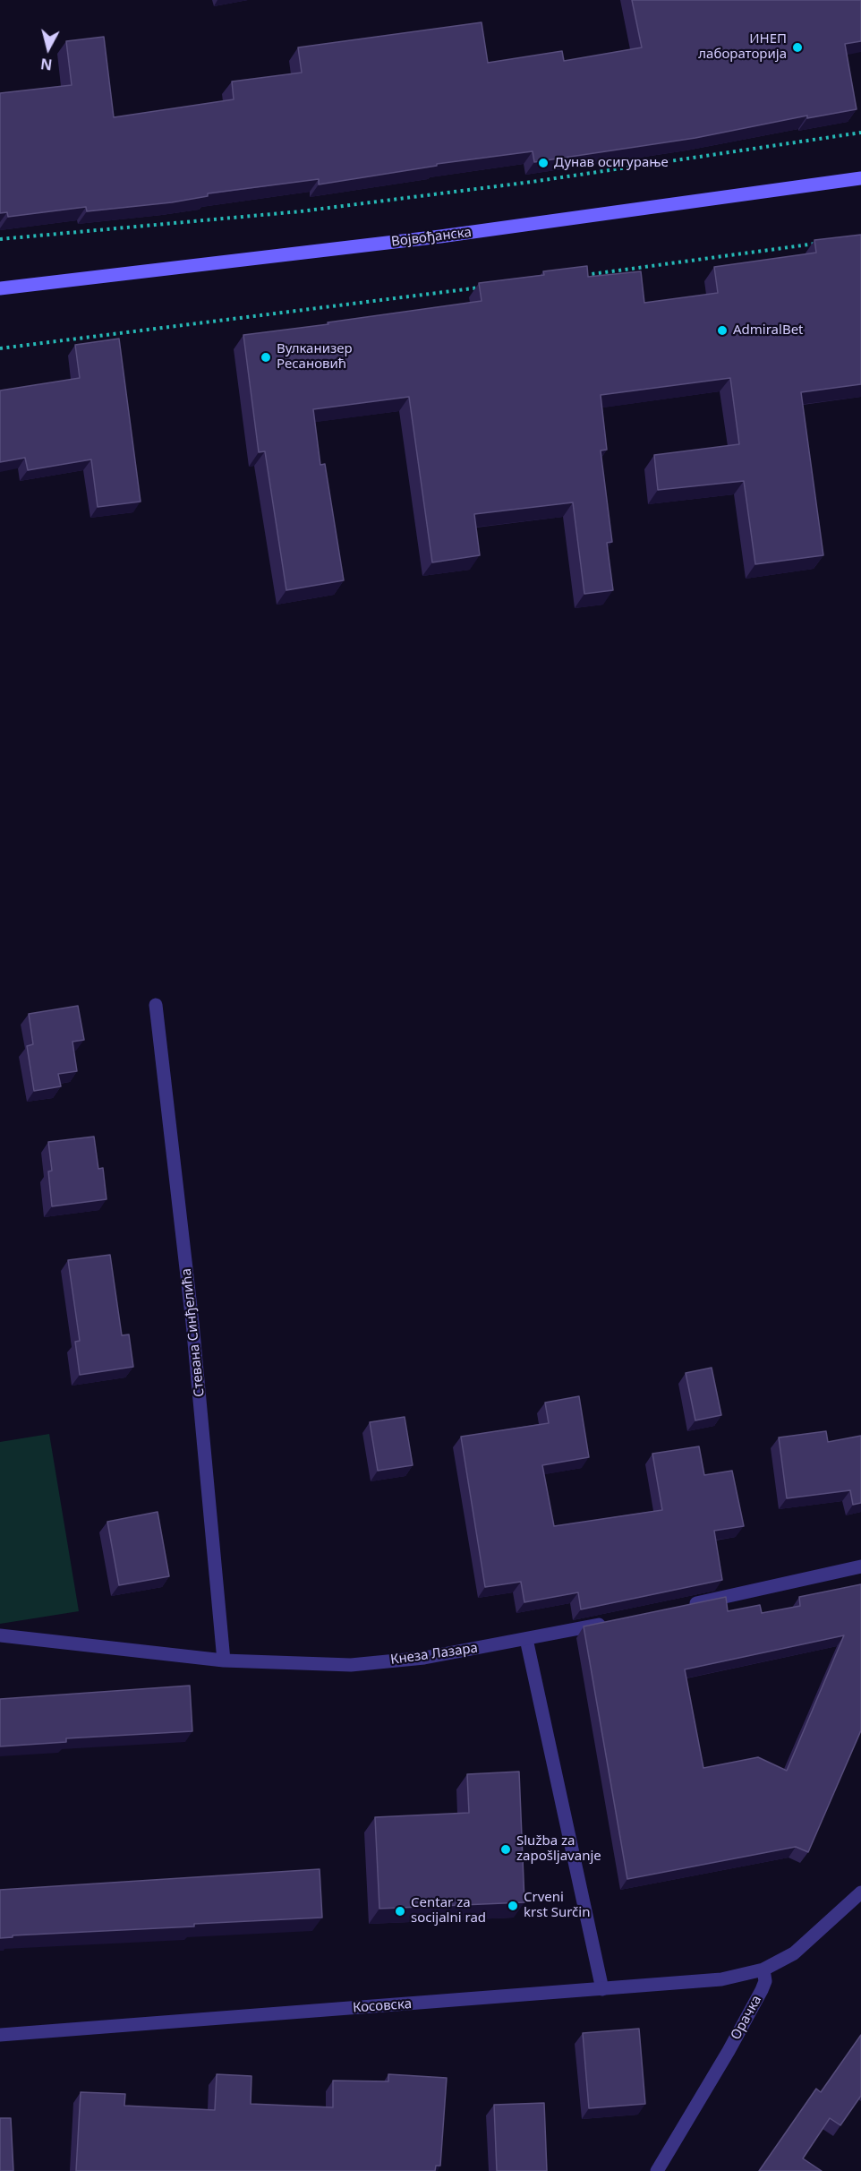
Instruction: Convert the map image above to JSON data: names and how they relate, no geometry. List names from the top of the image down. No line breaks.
{"streets":{"main road":["Војвођанска"],"street":["Стевана Синђелића","Кнеза Лазара","Косовска","Орачка"]},"crossings":[["Стевана Синђелића","Кнеза Лазара"],["Косовска","Орачка"]],"places":["ИНЕП лабораторија","Дунав осигурање","AdmiralBet","Вулканизер Ресановић","Služba za zapošljavanje","Crveni krst Surčin","Centar za socijalni rad"],"north":"bottom"}
